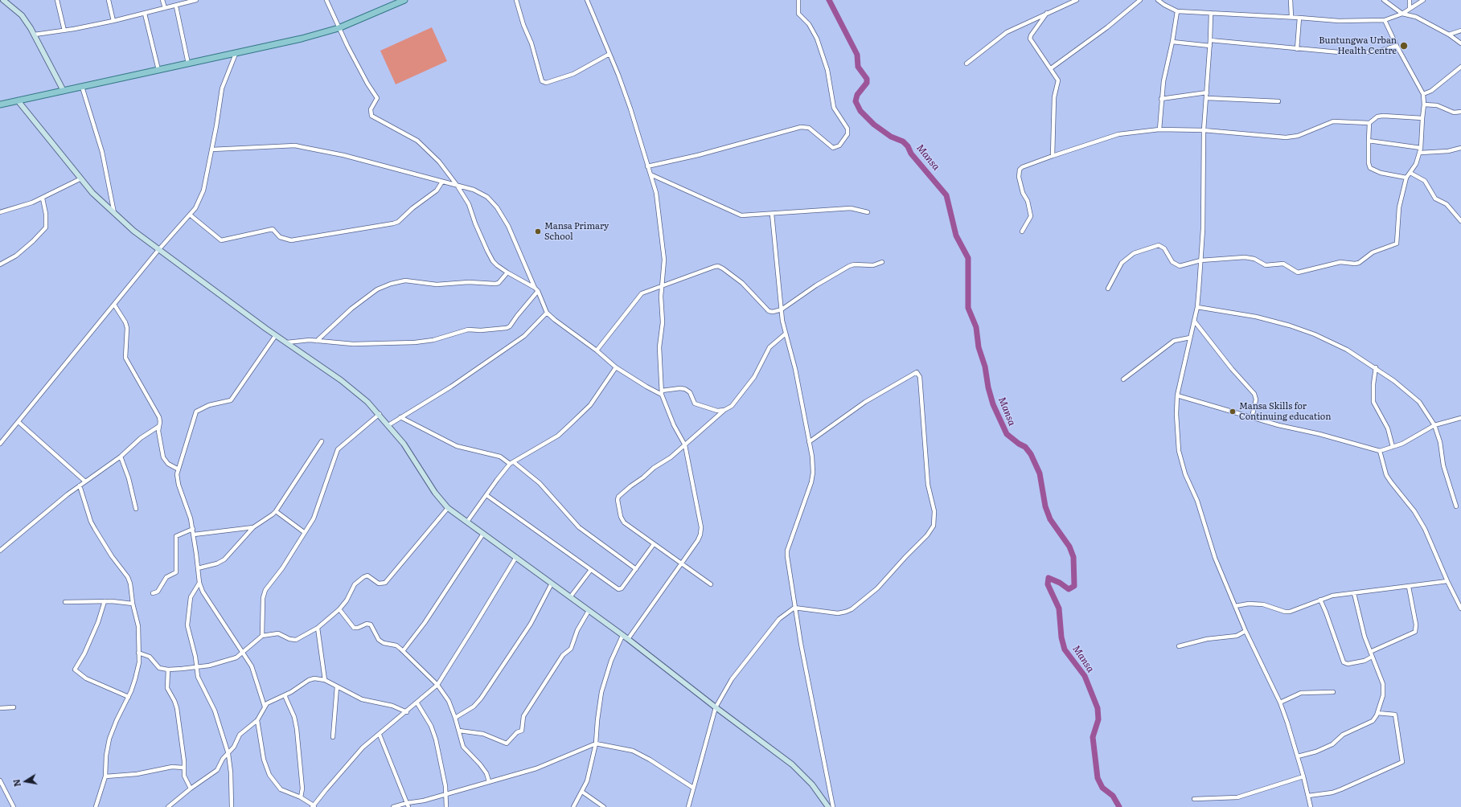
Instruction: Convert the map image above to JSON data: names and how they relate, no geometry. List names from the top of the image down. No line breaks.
{"water":["Mansa"],"places":["Buntungwa Urban Health Centre","Mansa Primary School","Mansa Skills for Continuing education"],"north":"left"}
